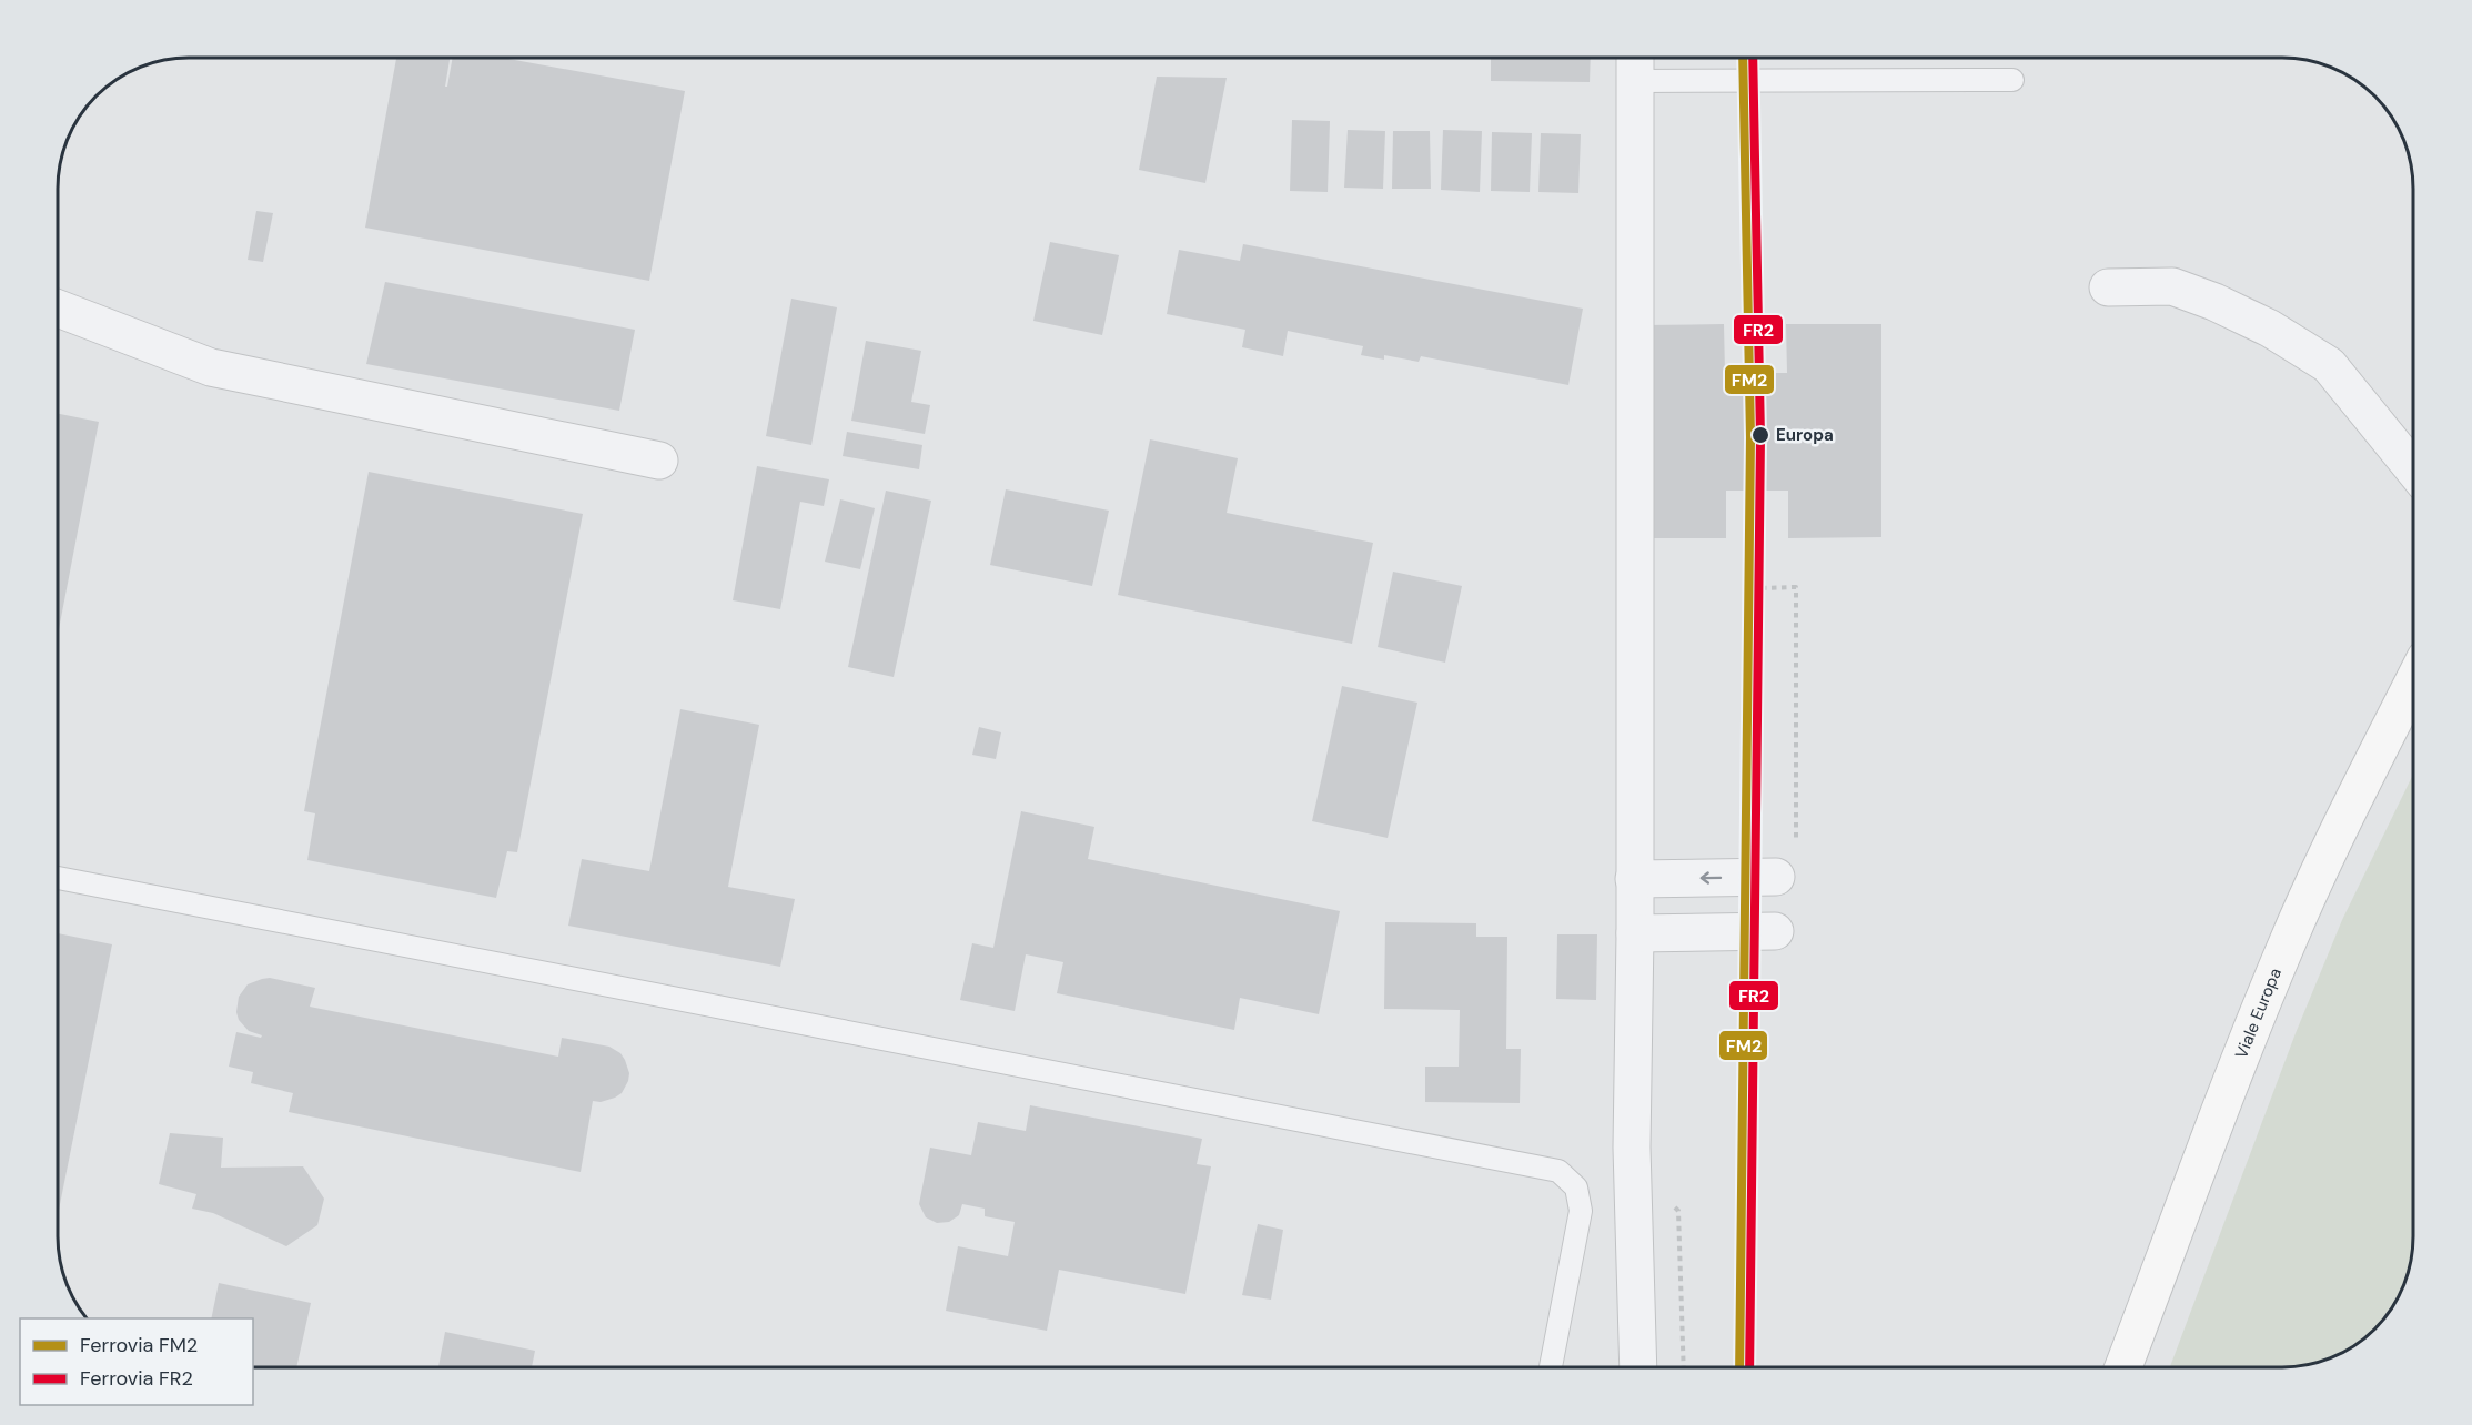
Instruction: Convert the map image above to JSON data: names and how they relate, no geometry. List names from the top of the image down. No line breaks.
{"streets":{"main road":["Viale Europa"]},"places":["Europa"],"lines":["rail line FM2","rail line FR2"],"legend":["Ferrovia FM2","Ferrovia FR2"]}
